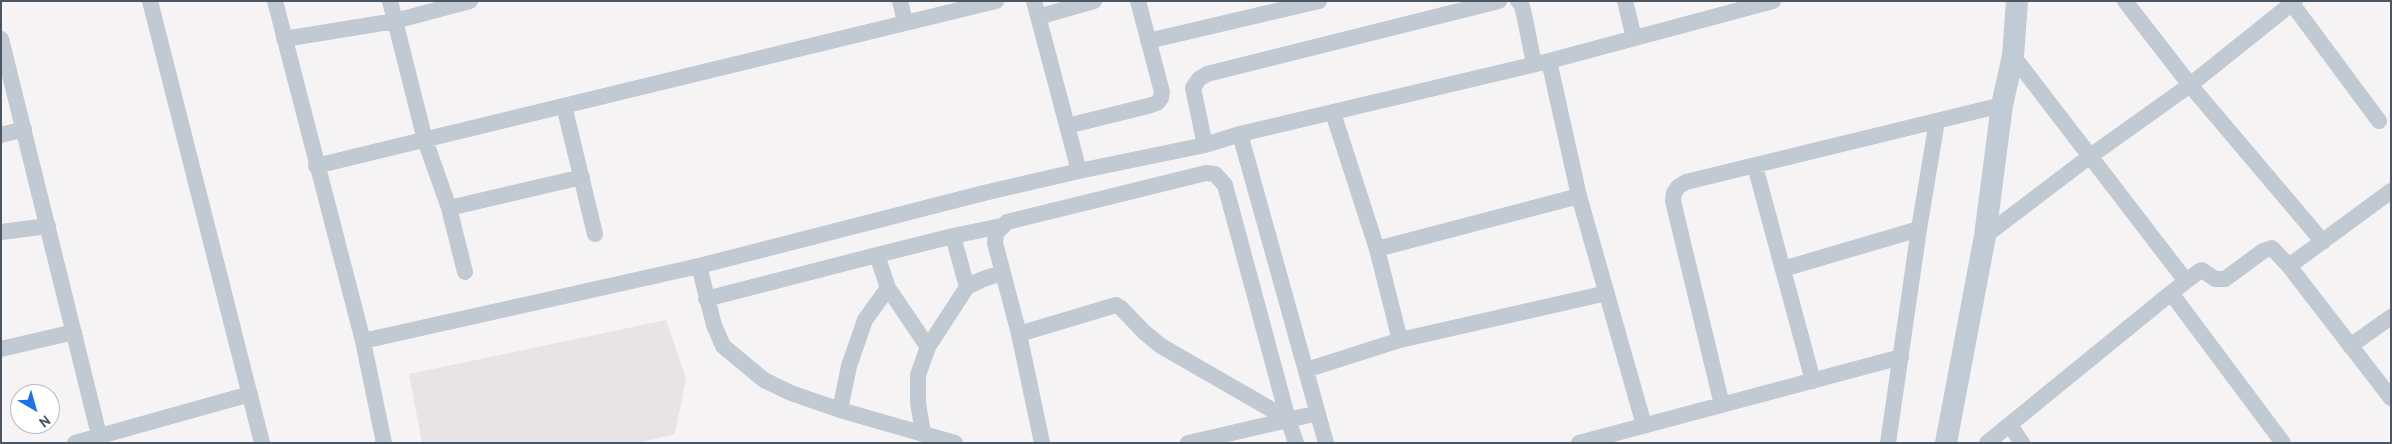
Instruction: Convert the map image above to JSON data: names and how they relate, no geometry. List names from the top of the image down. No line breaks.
{"north":"bottom right"}
